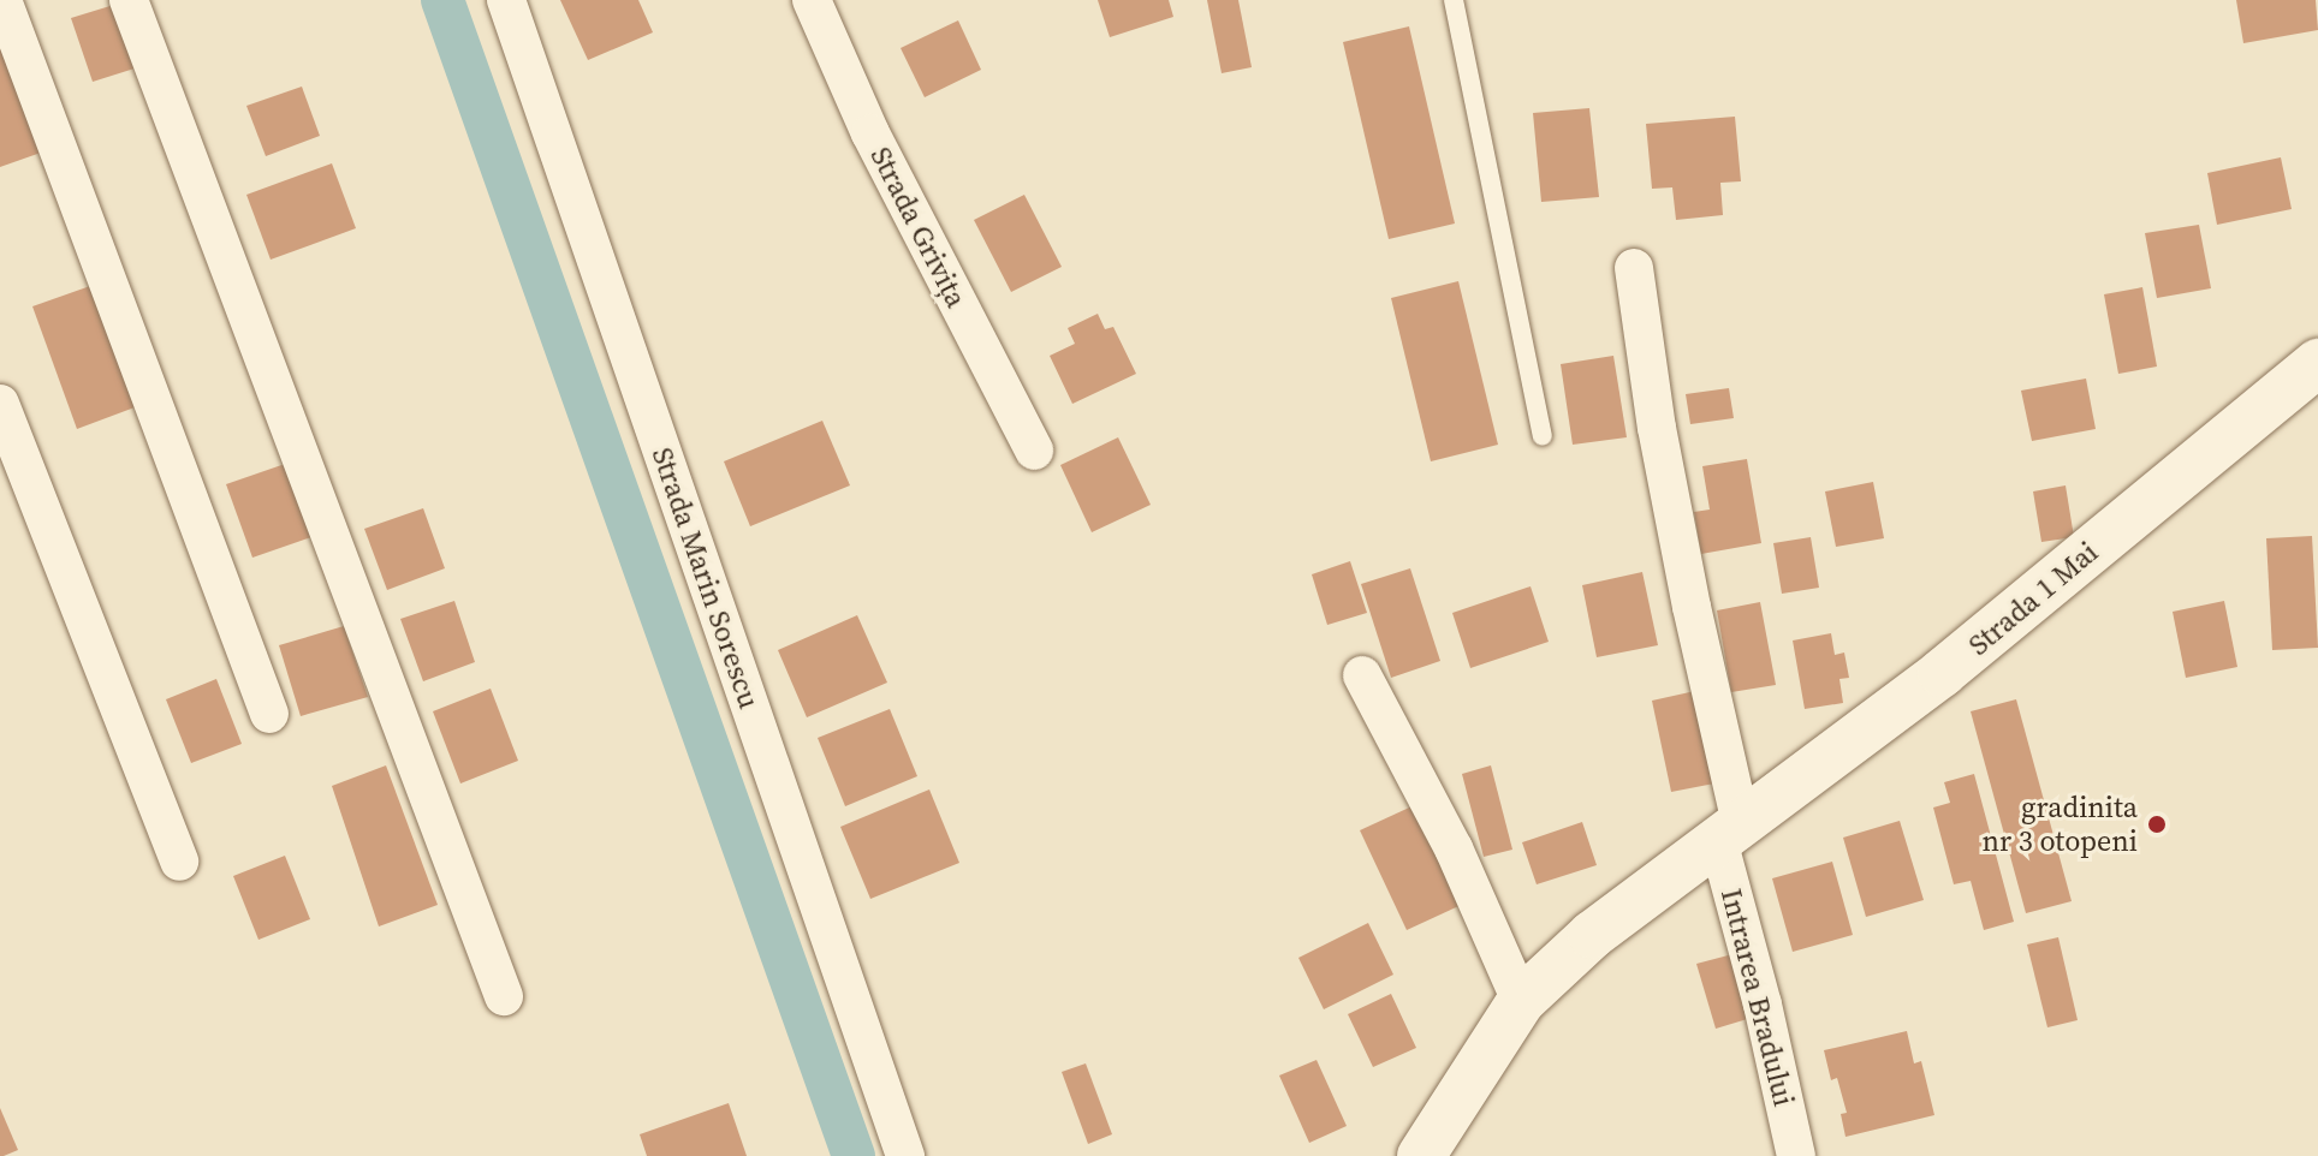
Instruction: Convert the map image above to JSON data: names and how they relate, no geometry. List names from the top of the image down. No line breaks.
{"streets":{"street":["Strada Grivița","Strada Marin Sorescu","Strada 1 Mai","Intrarea Bradului"]},"crossings":[["Strada 1 Mai","Intrarea Bradului"]],"places":["gradinita nr 3 otopeni"]}
